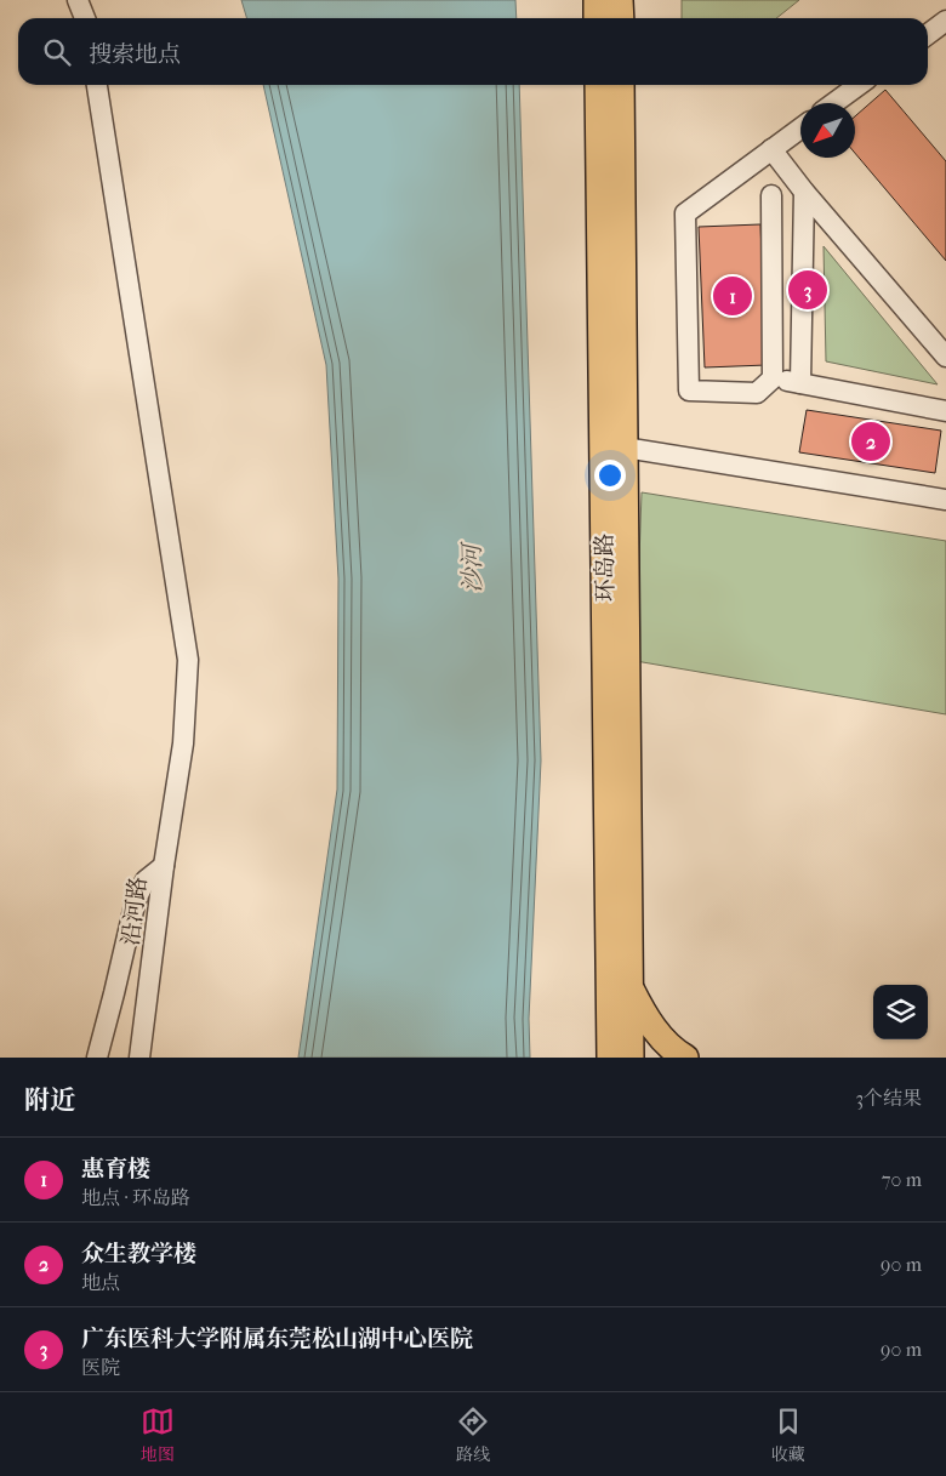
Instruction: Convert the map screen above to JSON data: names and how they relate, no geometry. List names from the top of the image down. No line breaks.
{"streets":{"main road":["环岛路"],"street":["沿河路"]},"water":["沙河"],"north":"bottom left","page":{"search":"搜索地点","pins":["3","1","2"],"heading":["附近","3个结果"],"list":[{"mark":"1","name":"惠育楼","note":"地点 · 环岛路","value":"70 m"},{"mark":"2","name":"众生教学楼","note":"地点","value":"90 m"},{"mark":"3","name":"广东医科大学附属东莞松山湖中心医院","note":"医院","value":"90 m"}],"nav":["地图","路线","收藏"]}}
